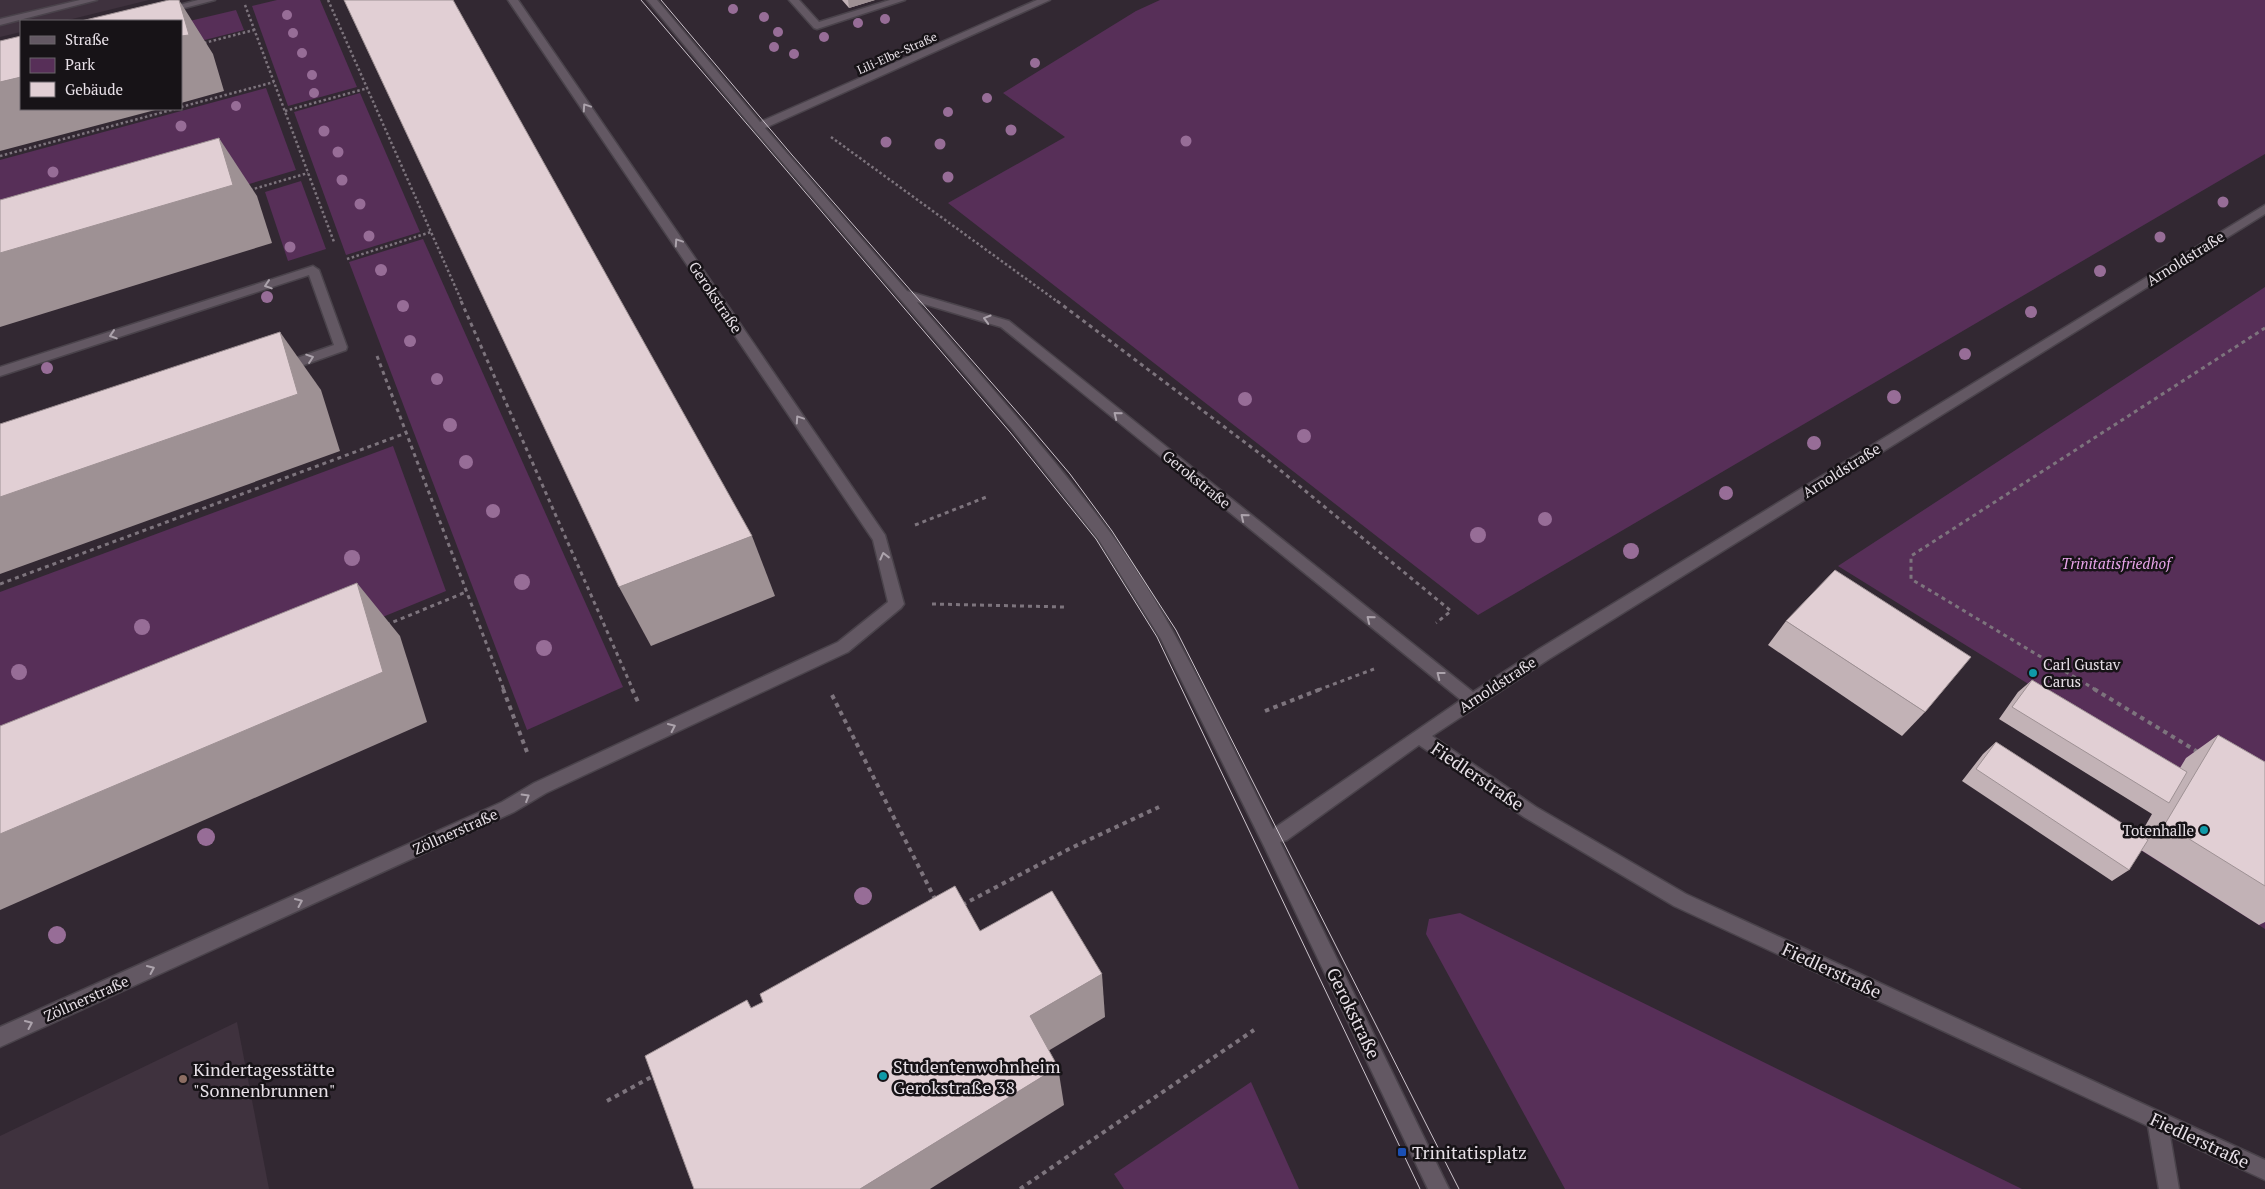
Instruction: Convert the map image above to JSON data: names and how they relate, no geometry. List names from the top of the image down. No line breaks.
{"streets":{"street":["Lili-Elbe-Straße","Arnoldstraße","Gerokstraße","Fiedlerstraße","Zöllnerstraße"]},"crossings":[["Lili-Elbe-Straße","Gerokstraße"],["Arnoldstraße","Gerokstraße"],["Arnoldstraße","Fiedlerstraße"],["Gerokstraße","Zöllnerstraße"]],"one_way":["Zöllnerstraße"],"parks":["Trinitatisfriedhof"],"places":{"other":["Carl Gustav Carus","Totenhalle","Studentenwohnheim Gerokstraße 38","Kindertagesstätte \"Sonnenbrunnen\""],"transit":["Trinitatisplatz"]},"legend":["Straße","Park","Gebäude"]}
